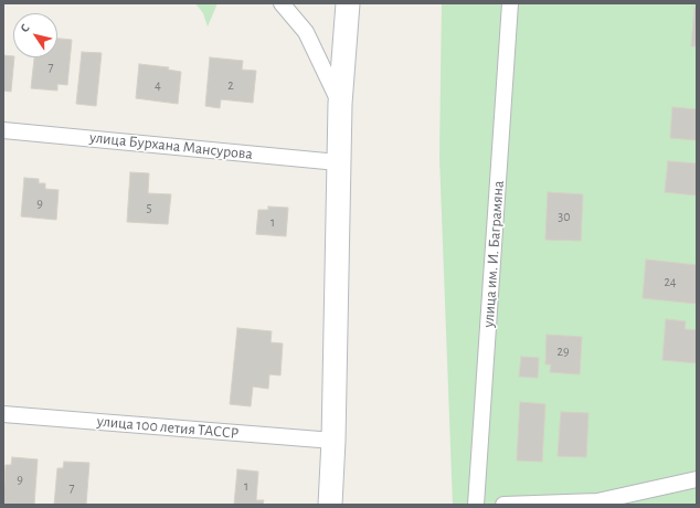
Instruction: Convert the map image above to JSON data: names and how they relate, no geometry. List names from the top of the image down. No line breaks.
{"streets":{"street":["улица Бурхана Мансурова","улица им. И. Баграмяна","улица 100 летия ТАССР"]},"house_numbers":["7","4","2","9","5","30","1","24","29","9","1","7"],"north":"top left"}
